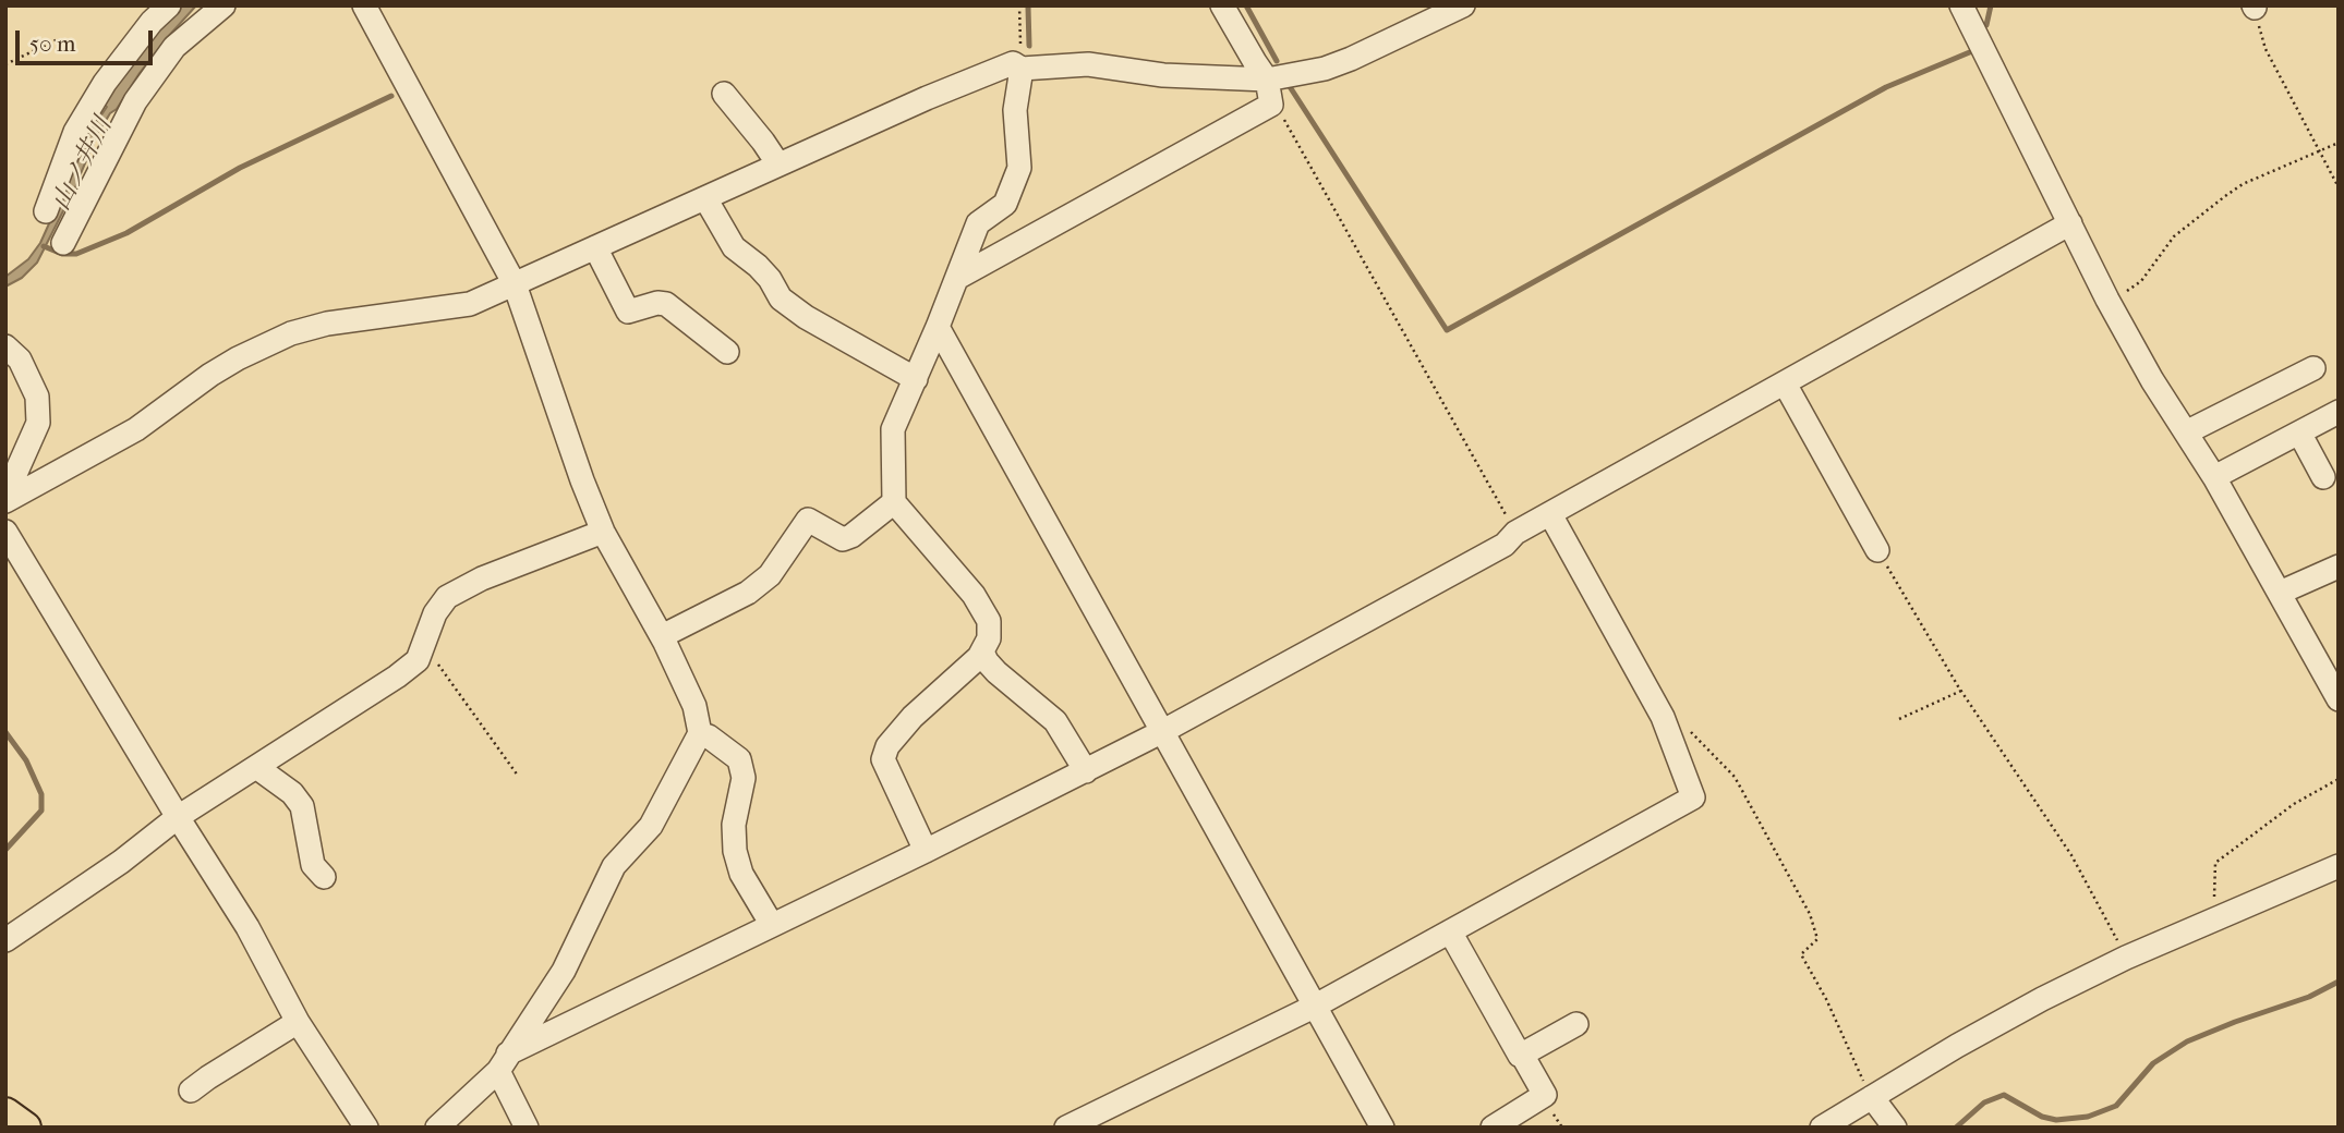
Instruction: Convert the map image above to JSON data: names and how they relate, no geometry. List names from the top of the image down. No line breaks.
{"water":["山ノ井川"],"scale_bar":"50 m"}
